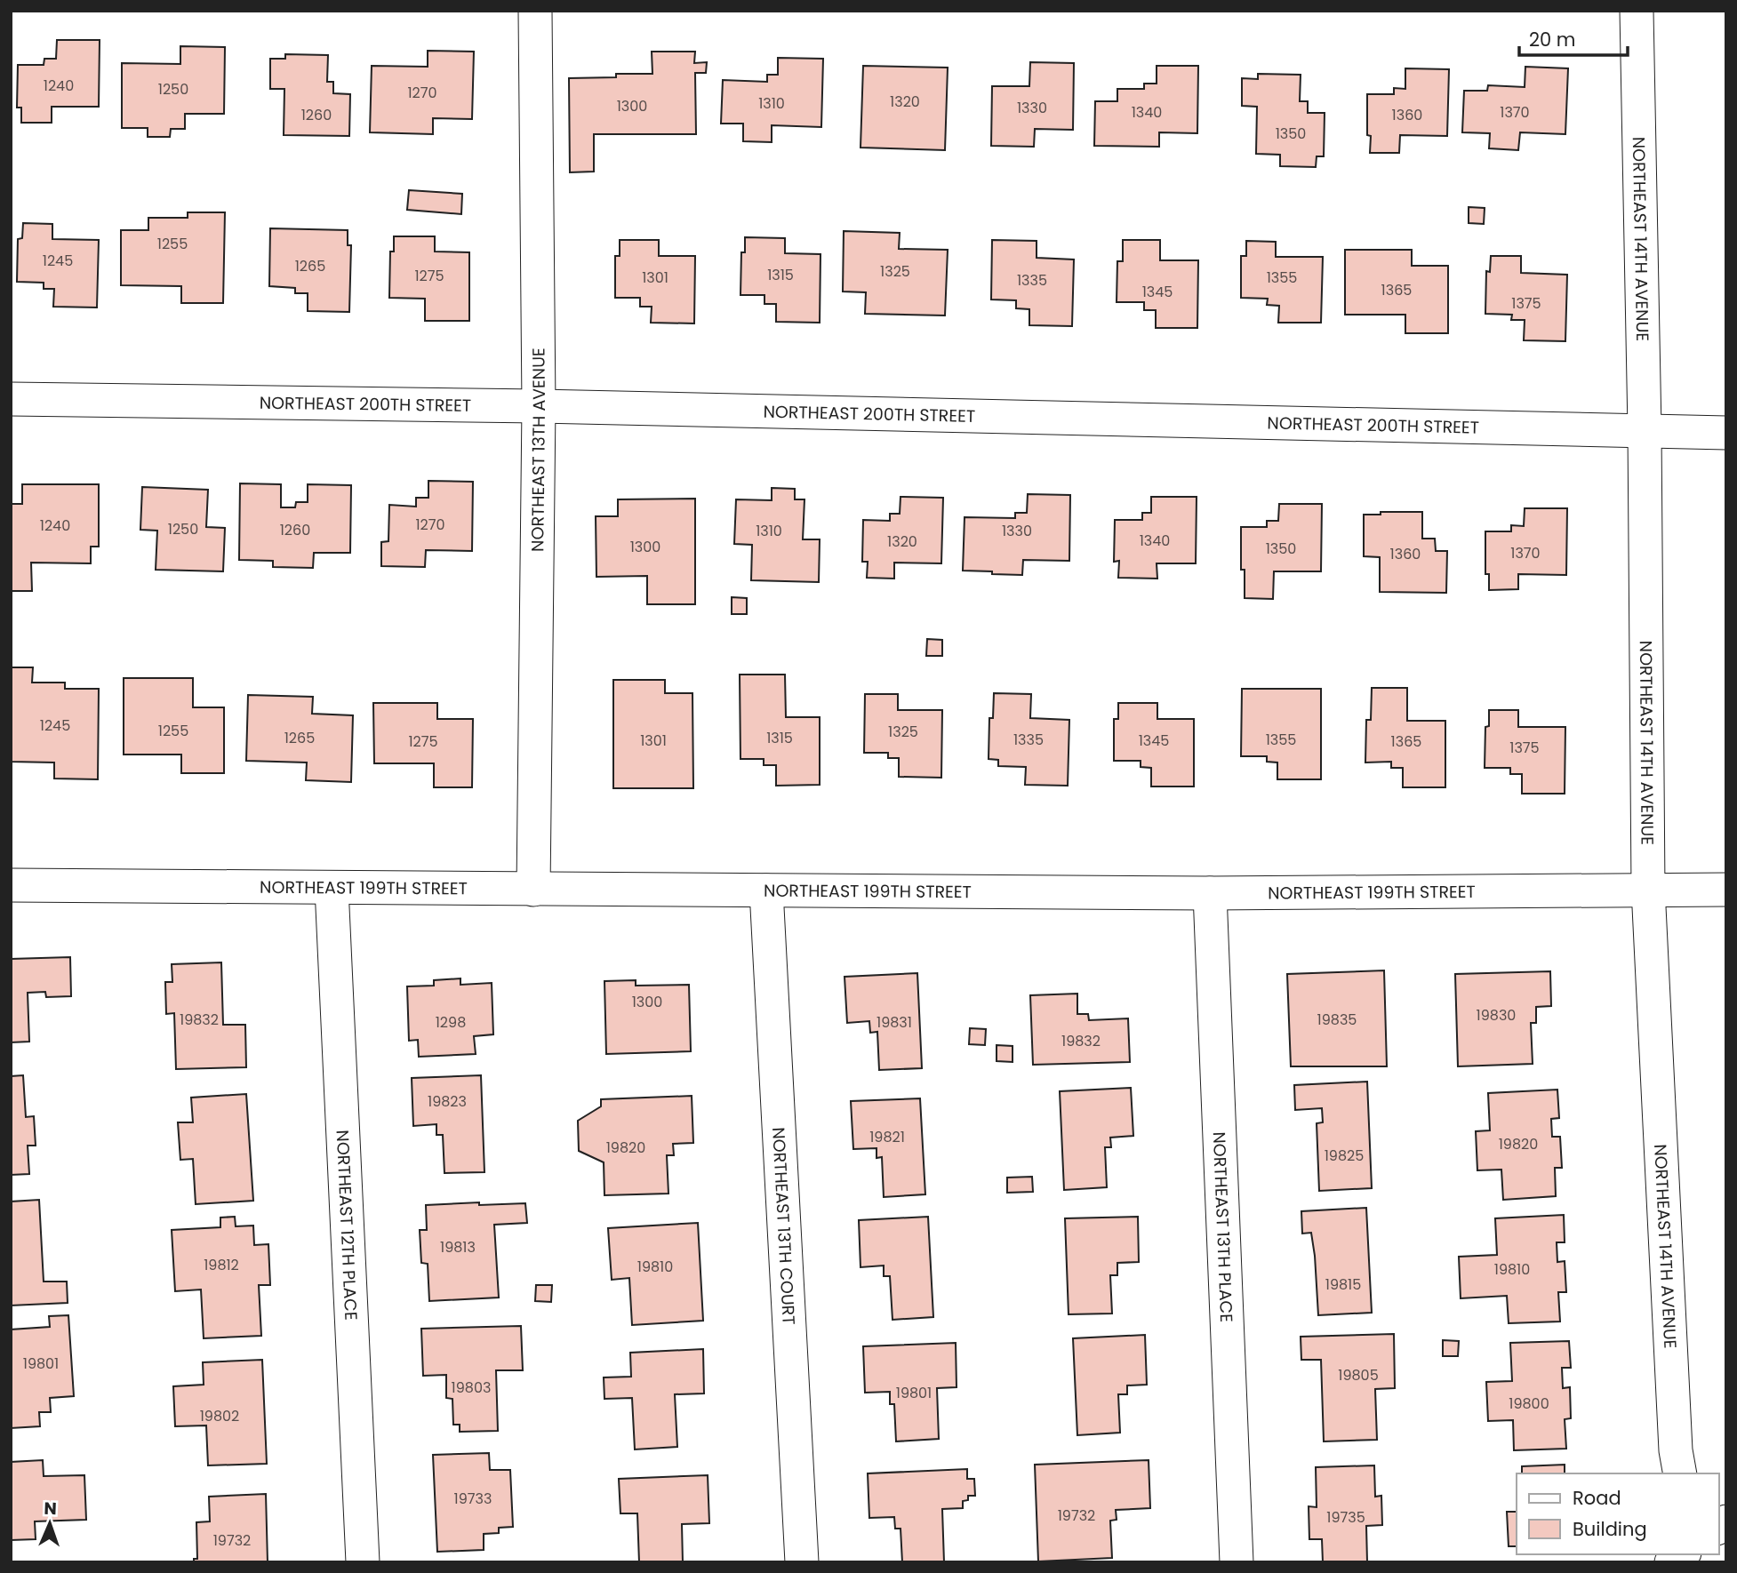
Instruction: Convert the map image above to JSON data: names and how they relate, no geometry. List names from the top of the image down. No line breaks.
{"streets":{"street":["NORTHEAST 14TH AVENUE","NORTHEAST 200TH STREET","NORTHEAST 13TH AVENUE","NORTHEAST 199TH STREET","NORTHEAST 12TH PLACE","NORTHEAST 13TH COURT","NORTHEAST 13TH PLACE"]},"crossings":[["NORTHEAST 14TH AVENUE","NORTHEAST 200TH STREET"],["NORTHEAST 14TH AVENUE","NORTHEAST 199TH STREET"],["NORTHEAST 200TH STREET","NORTHEAST 13TH AVENUE"],["NORTHEAST 13TH AVENUE","NORTHEAST 199TH STREET"],["NORTHEAST 199TH STREET","NORTHEAST 12TH PLACE"],["NORTHEAST 199TH STREET","NORTHEAST 13TH COURT"],["NORTHEAST 199TH STREET","NORTHEAST 13TH PLACE"]],"house_numbers":["1240","1250","1270","1320","1310","1300","1330","1340","1370","1260","1360","1350","1255","1245","1265","1325","1315","1275","1301","1355","1335","1365","1345","1375","1270","1240","1250","1260","1310","1330","1340","1320","1300","1350","1370","1360","1245","1255","1325","1265","1315","1335","1355","1301","1345","1275","1365","1375","1300","19830","19832","19835","1298","19831","19832","19823","19821","19820","19820","19825","19813","19812","19810","19810","19815","19801","19805","19803","19801","19800","19802","19733","19732","19735","19732"],"legend":["Road","Building"],"scale_bar":"20 m","north":"top"}
